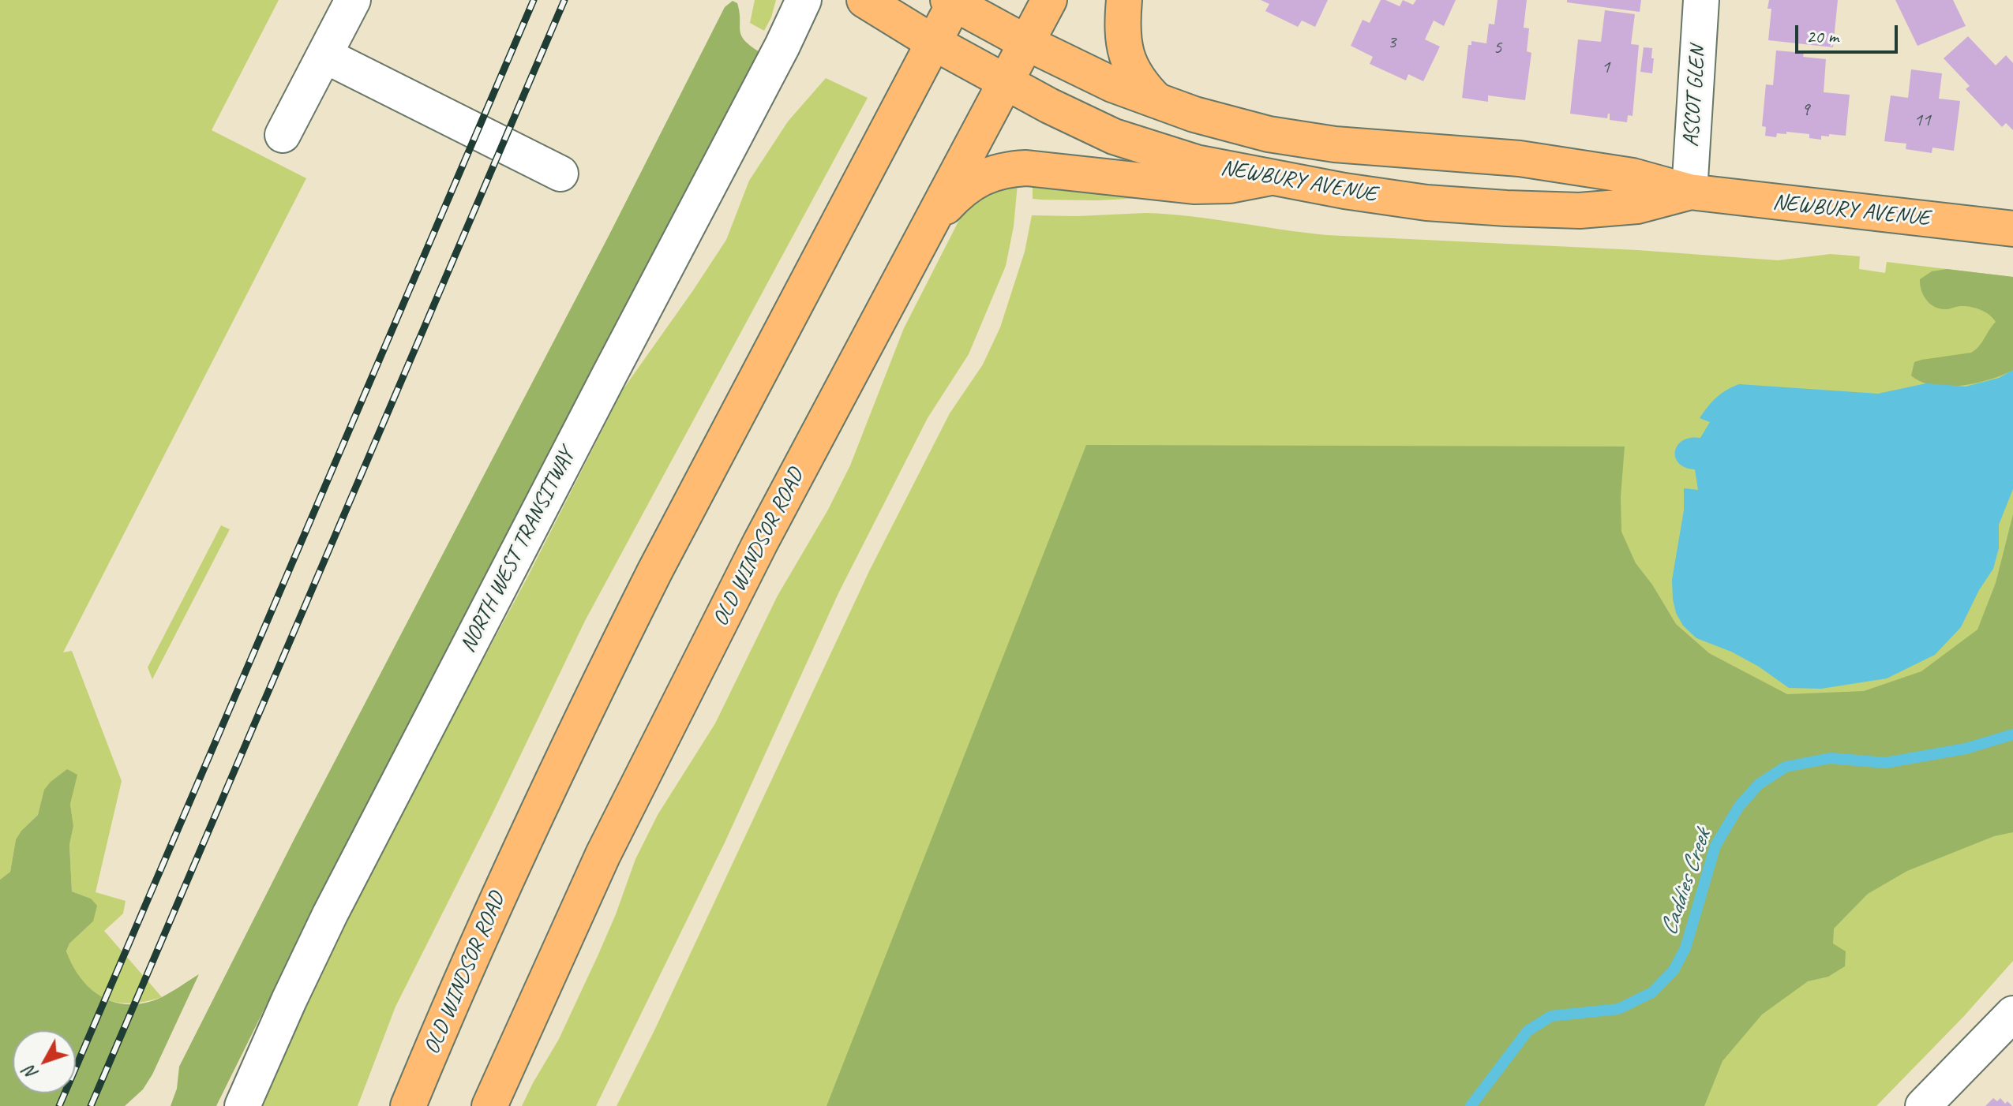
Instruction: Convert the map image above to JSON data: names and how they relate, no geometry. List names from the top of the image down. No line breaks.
{"streets":{"main road":["NEWBURY AVENUE","OLD WINDSOR ROAD"],"street":["ASCOT GLEN","NORTH WEST TRANSITWAY"]},"crossings":[["ASCOT GLEN","NEWBURY AVENUE"],["NEWBURY AVENUE","OLD WINDSOR ROAD"]],"water":["Caddies Creek"],"house_numbers":["3","5","1","9","11"],"scale_bar":"20 m","north":"bottom left"}
